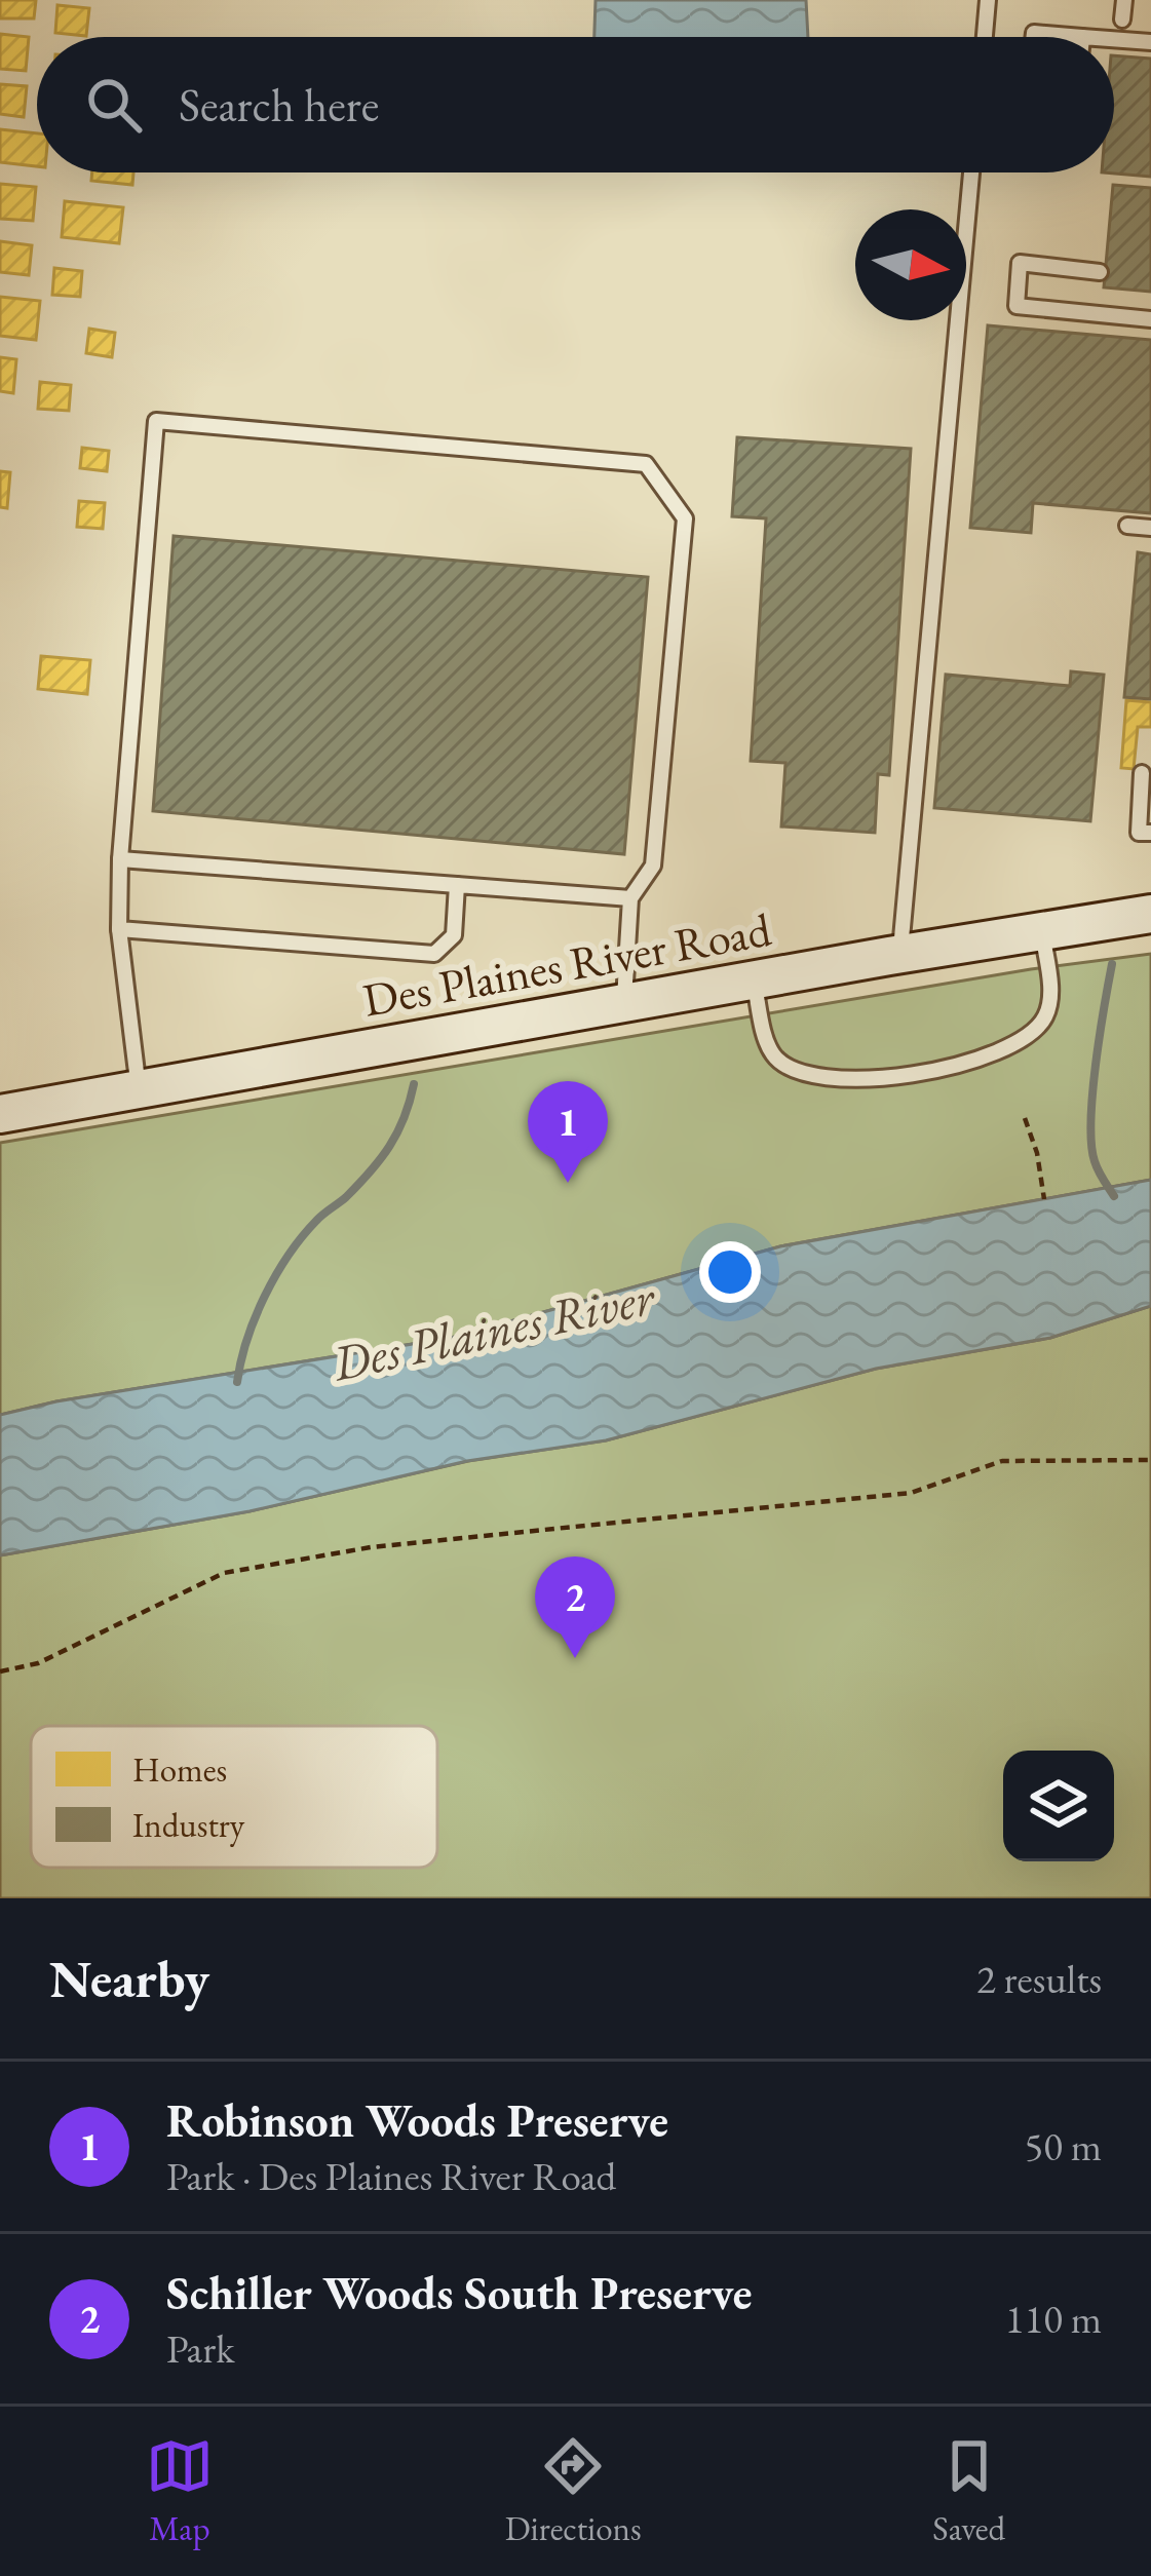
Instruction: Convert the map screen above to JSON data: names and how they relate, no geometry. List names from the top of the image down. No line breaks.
{"streets":{"main road":["Des Plaines River Road"]},"water":["Des Plaines River"],"legend":["Homes","Industry"],"north":"right","page":{"search":"Search here","pins":["1","2"],"heading":["Nearby","2 results"],"list":[{"mark":"1","name":"Robinson Woods Preserve","note":"Park · Des Plaines River Road","value":"50 m"},{"mark":"2","name":"Schiller Woods South Preserve","note":"Park","value":"110 m"}],"nav":["Map","Directions","Saved"]}}
